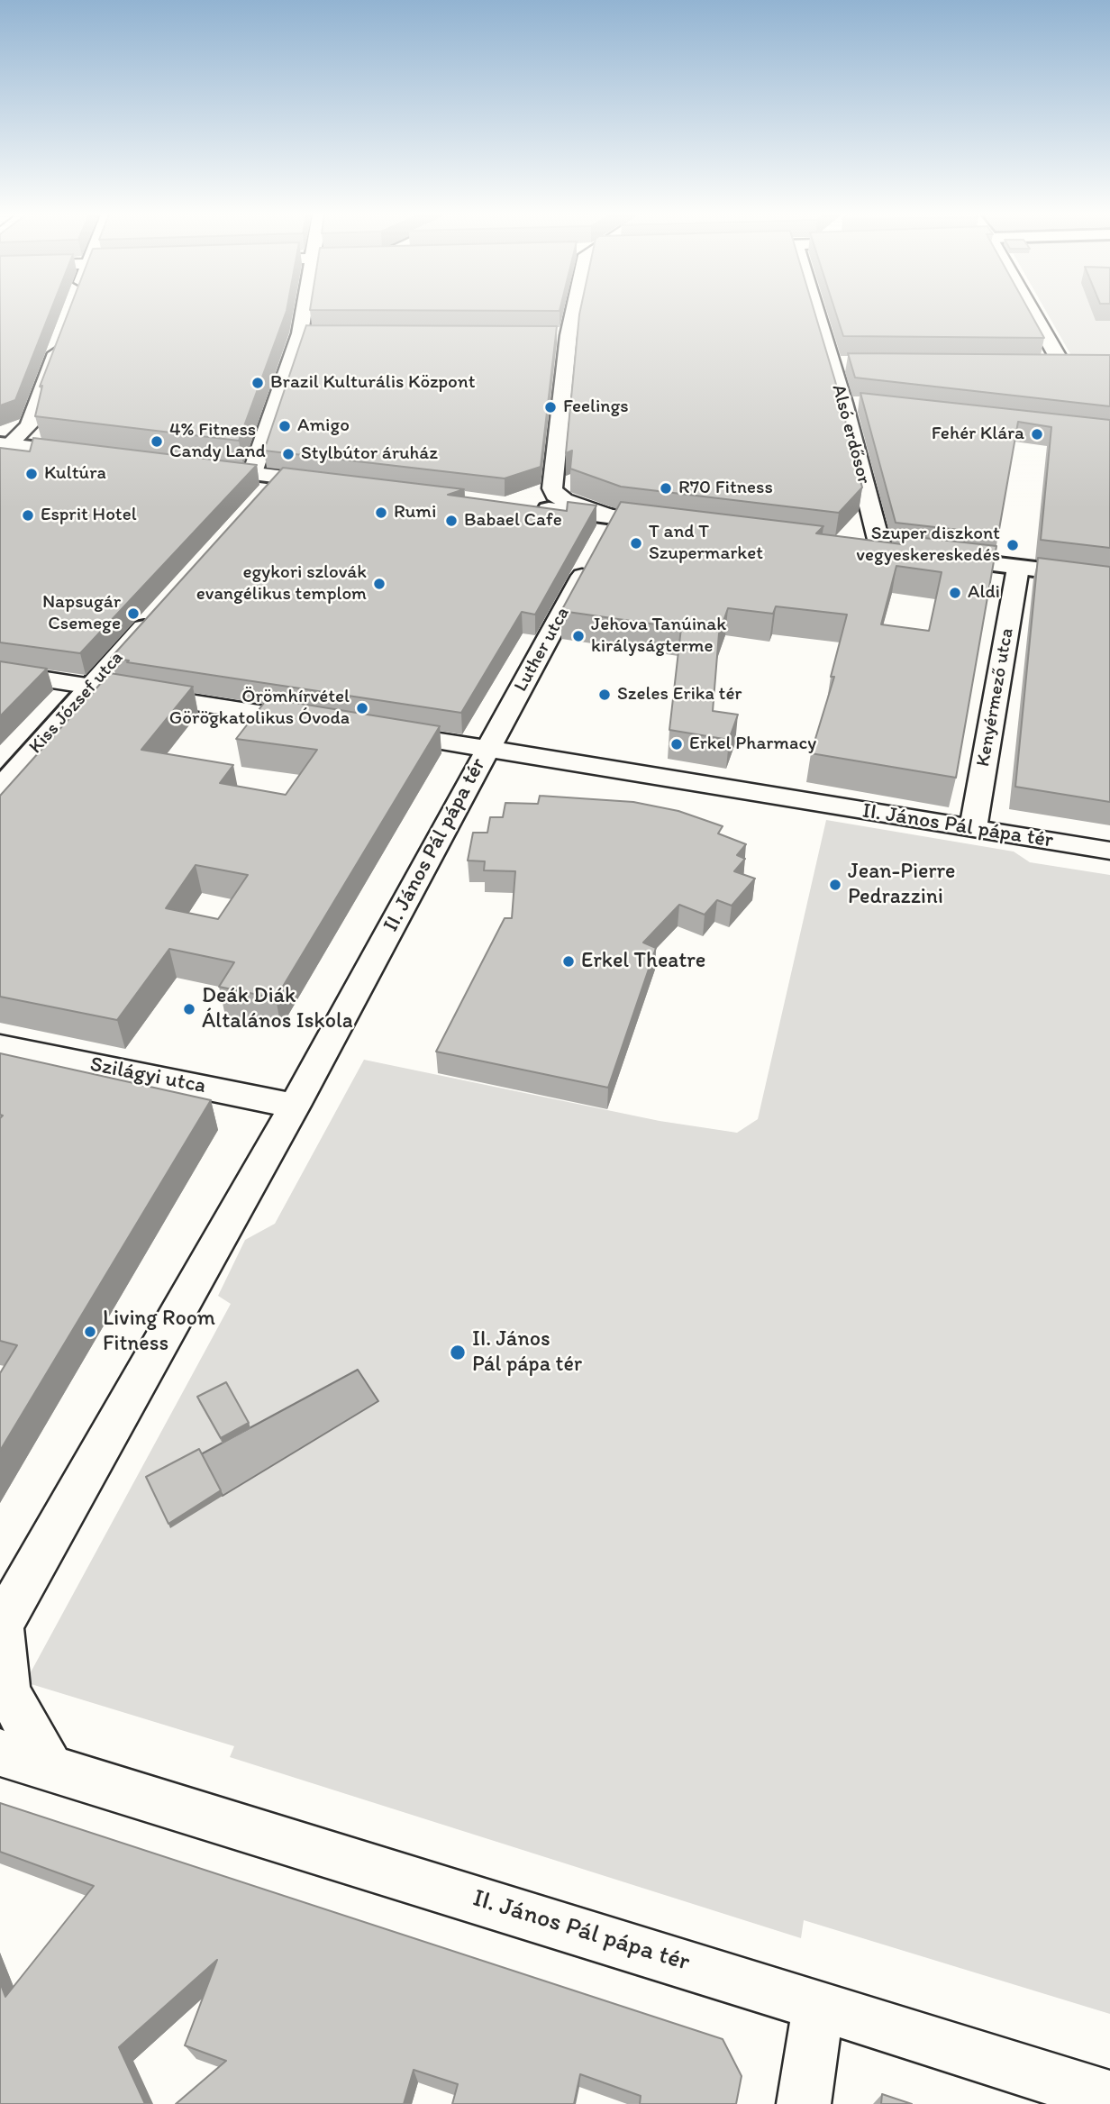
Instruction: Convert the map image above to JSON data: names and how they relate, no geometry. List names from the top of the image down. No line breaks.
{"streets":{"main road":["Kiss József utca"],"street":["Alsó erdősor","Luther utca","Kenyérmező utca","II. János Pál pápa tér","Szilágyi utca"]},"crossings":[["Luther utca","II. János Pál pápa tér"],["Kenyérmező utca","II. János Pál pápa tér"],["II. János Pál pápa tér","Szilágyi utca"]],"places":["Brazil Kulturális Központ","Feelings","Amigo","Fehér Klára","4% Fitness Candy Land","Stylbútor áruház","Kultúra","R70 Fitness","Rumi","Esprit Hotel","Babael Cafe","T and T Szupermarket","Szuper diszkont vegyeskereskedés","egykori szlovák evangélikus templom","Aldi","Napsugár Csemege","Jehova Tanúinak királyságterme","Szeles Erika tér","Örömhírvétel Görögkatolikus Óvoda","Erkel Pharmacy","Jean-Pierre Pedrazzini","Erkel Theatre","Deák Diák Általános Iskola","Living Room Fitness","II. János Pál pápa tér"]}
